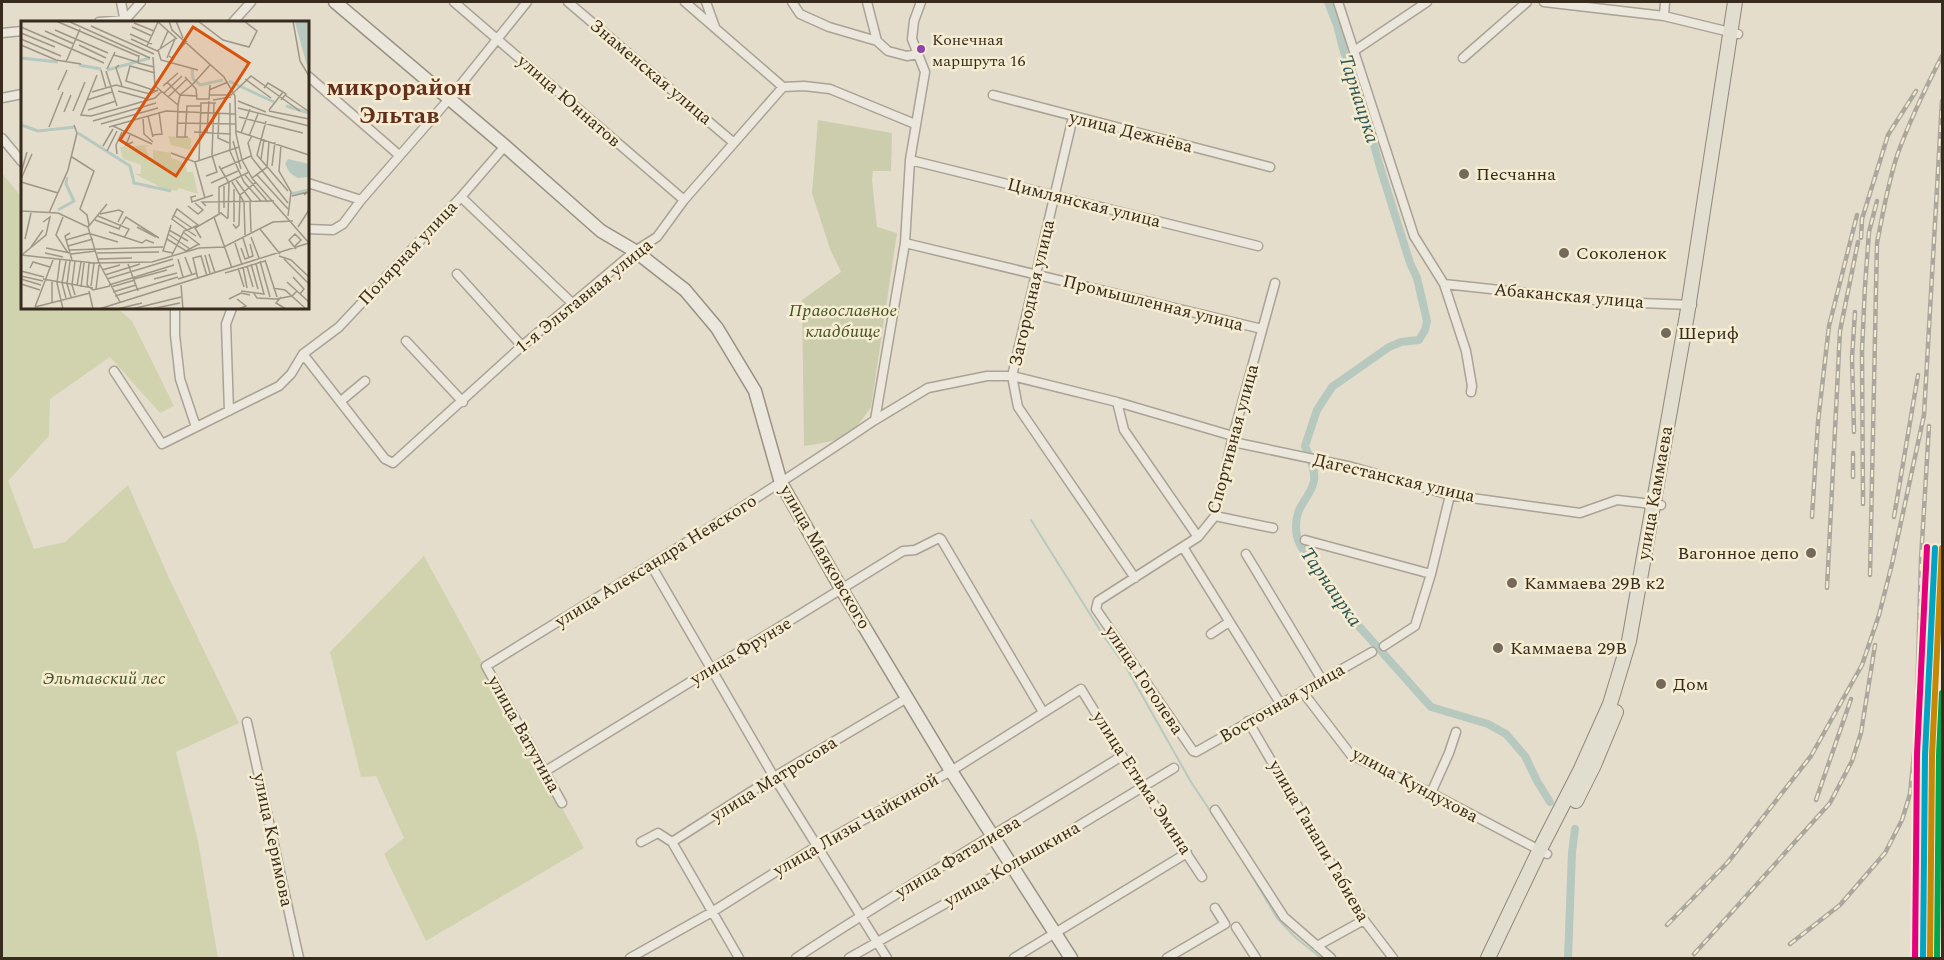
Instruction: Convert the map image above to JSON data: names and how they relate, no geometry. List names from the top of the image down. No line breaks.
{"streets":{"main road":["улица Каммаева"],"street":["Знаменская улица","улица Юннатов","улица Дежнёва","Цимлянская улица","Полярная улица","Загородная улица","1-я Эльтавная улица","Абаканская улица","Промышленная улица","Спортивная улица","Дагестанская улица","улица Маяковского","улица Александра Невского","улица Фрунзе","улица Гоголева","Восточная улица","улица Ватутина","улица Матросова","улица Етима Эмина","улица Кундухова","улица Лизы Чайкиной","улица Керимова","улица Ганапи Габиева","улица Фаталиева","улица Колышкина"]},"crossings":[["Знаменская улица","1-я Эльтавная улица"],["улица Юннатов","1-я Эльтавная улица"],["улица Дежнёва","Загородная улица"],["Цимлянская улица","Загородная улица"],["Полярная улица","улица Маяковского"],["Загородная улица","Промышленная улица"],["Загородная улица","Спортивная улица"],["Загородная улица","Дагестанская улица"],["1-я Эльтавная улица","улица Маяковского"],["Абаканская улица","улица Каммаева"],["Промышленная улица","Спортивная улица"],["Спортивная улица","Дагестанская улица"],["Спортивная улица","улица Гоголева"],["Дагестанская улица","улица Каммаева"],["Дагестанская улица","улица Александра Невского"],["улица Каммаева","улица Кундухова"],["улица Маяковского","улица Александра Невского"],["улица Маяковского","улица Фрунзе"],["улица Маяковского","улица Матросова"],["улица Маяковского","улица Лизы Чайкиной"],["улица Маяковского","улица Фаталиева"],["улица Маяковского","улица Колышкина"],["улица Александра Невского","улица Ватутина"],["улица Фрунзе","улица Ватутина"],["улица Фрунзе","улица Лизы Чайкиной"],["улица Гоголева","Восточная улица"],["Восточная улица","улица Кундухова"],["Восточная улица","улица Ганапи Габиева"],["улица Етима Эмина","улица Лизы Чайкиной"],["улица Етима Эмина","улица Фаталиева"],["улица Етима Эмина","улица Колышкина"]],"districts":["микрорайон Эльтав"],"water":["Тарнаирка"],"parks":["Православное кладбище","Эльтавский лес"],"places":["Конечная маршрута 16","Песчанна","Соколенок","Шериф","Вагонное депо","Каммаева 29В к2","Каммаева 29В","Дом"]}
